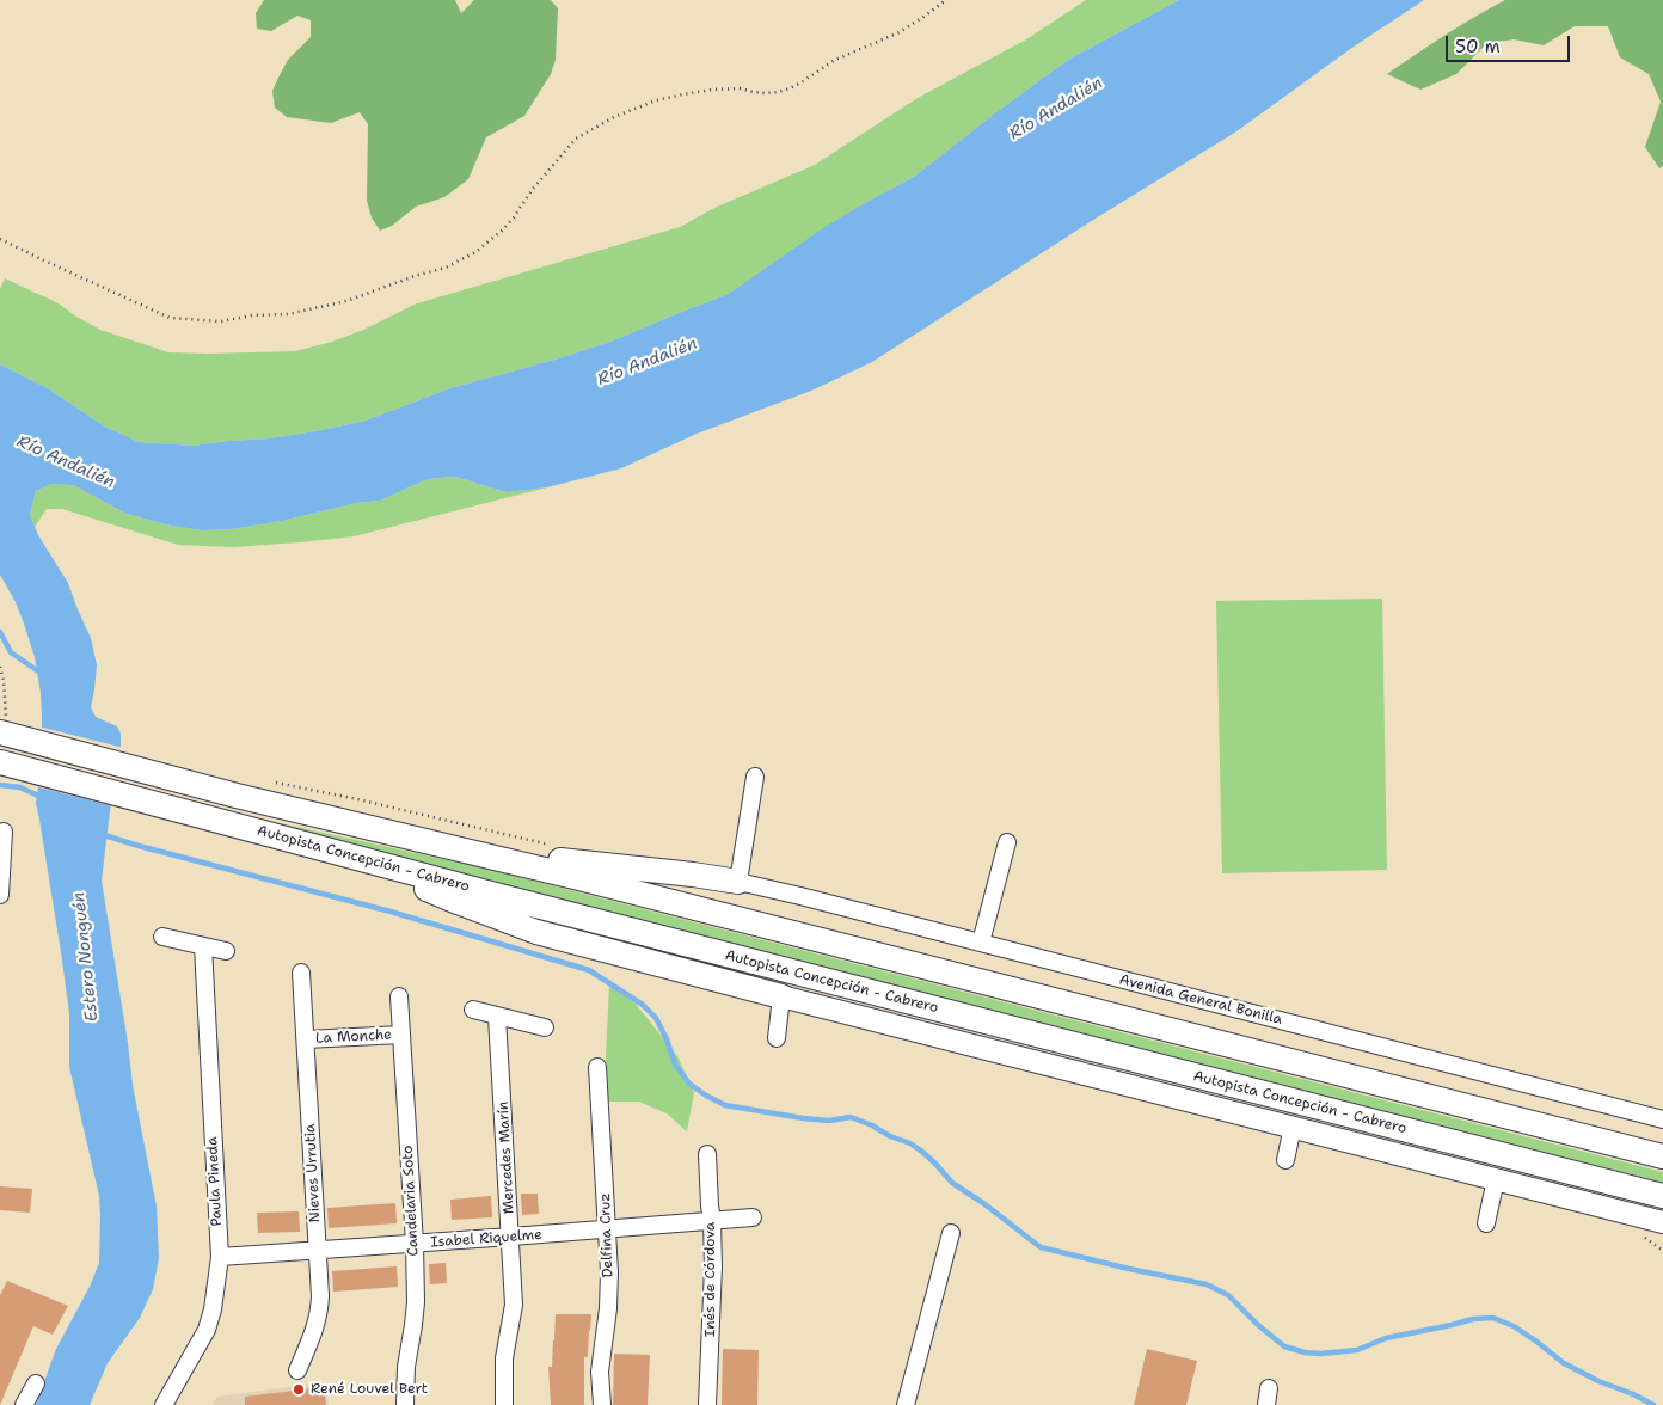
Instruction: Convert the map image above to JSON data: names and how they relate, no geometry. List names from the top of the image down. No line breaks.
{"streets":{"highway":["Autopista Concepción - Cabrero"],"street":["Avenida General Bonilla","La Monche","Mercedes Marín","Nieves Urrutia","Paula Pineda","Candelaria Soto","Delfina Cruz","Isabel Riquelme","Inés de Córdova"]},"crossings":[["La Monche","Nieves Urrutia"],["La Monche","Candelaria Soto"],["Mercedes Marín","Isabel Riquelme"],["Nieves Urrutia","Isabel Riquelme"],["Paula Pineda","Isabel Riquelme"],["Candelaria Soto","Isabel Riquelme"],["Delfina Cruz","Isabel Riquelme"],["Isabel Riquelme","Inés de Córdova"]],"water":["Río Andalién","Estero Nonguén"],"places":["René Louvel Bert"],"scale_bar":"50 m"}
